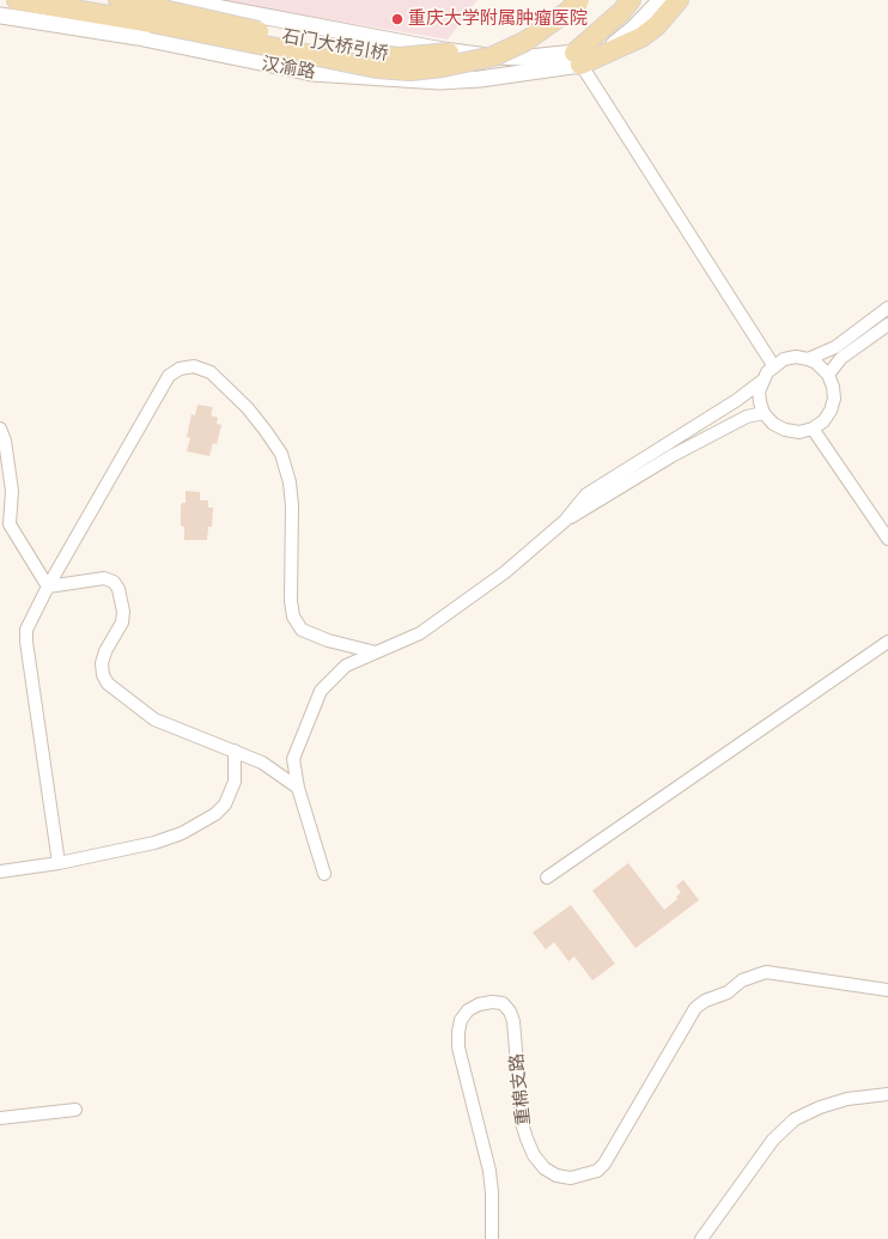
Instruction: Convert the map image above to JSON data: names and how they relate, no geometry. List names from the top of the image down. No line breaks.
{"streets":{"main road":["石门大桥引桥"],"street":["汉渝路","重棉支路"]},"places":["重庆大学附属肿瘤医院"]}
